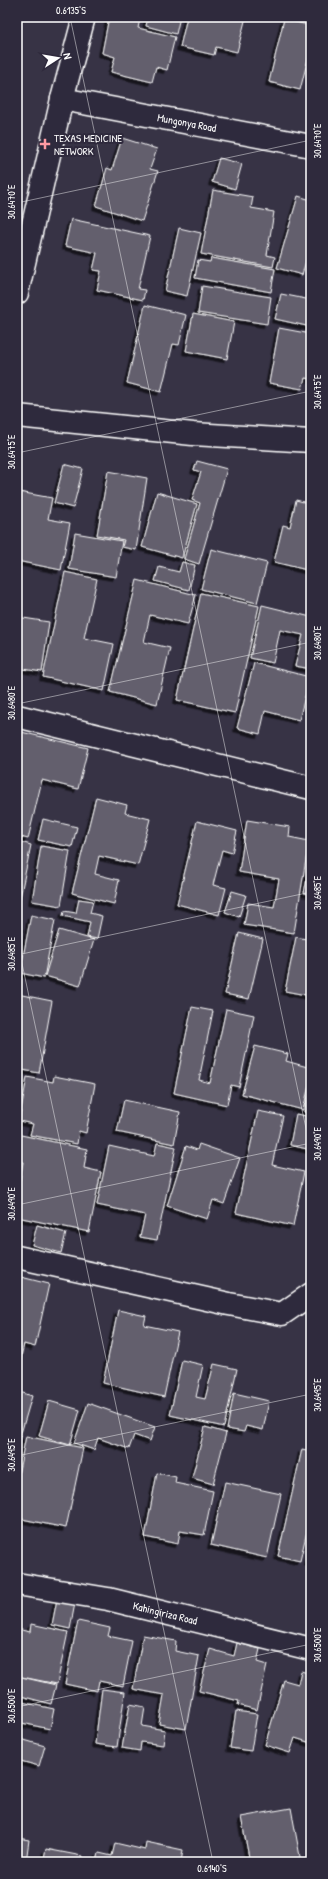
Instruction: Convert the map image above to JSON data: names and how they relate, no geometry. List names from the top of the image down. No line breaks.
{"streets":{"street":["Mungonya Road","Kahingiriza Road"]},"places":{"health":["TEXAS MEDICINE NETWORK"]},"north":"right","coordinates":["0.6135°S","30.6470°E","30.6475°E","30.6480°E","30.6485°E","30.6490°E","30.6495°E","30.6500°E","0.6140°S"]}
